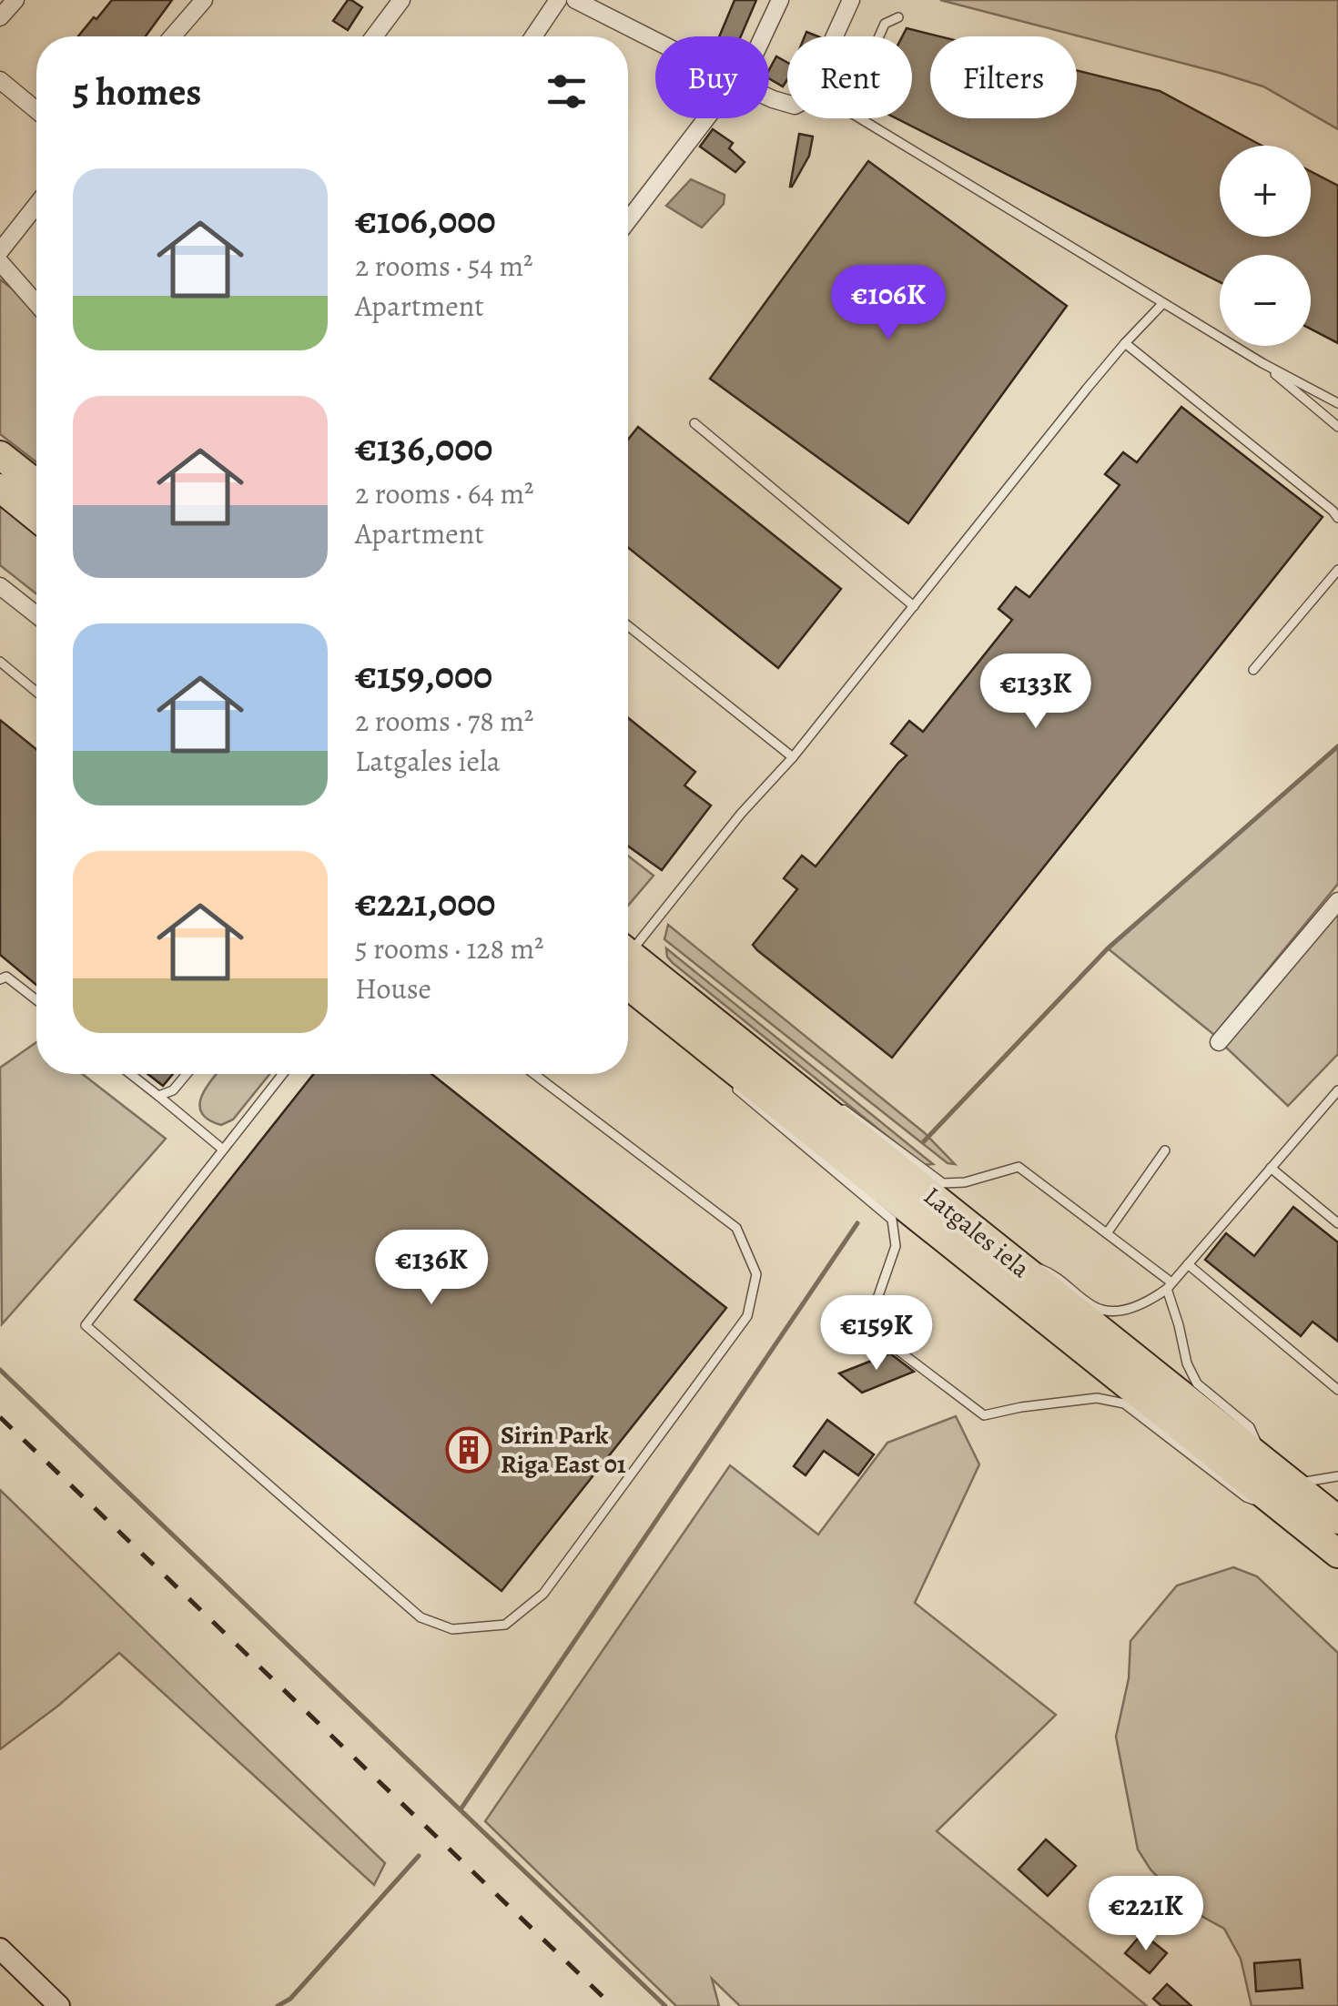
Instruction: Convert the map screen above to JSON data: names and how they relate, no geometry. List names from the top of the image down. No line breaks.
{"streets":{"highway":["Latgales iela"]},"places":{"building":["Sirin Park Riga East 01"]},"page":{"chip":["Buy","Rent","Filters"],"heading":"5 homes","map_buttons":["+","−"],"list":[{"name":"€106,000","note":"2 rooms · 54 m² · Apartment"},{"name":"€136,000","note":"2 rooms · 64 m² · Apartment"},{"name":"€159,000","note":"2 rooms · 78 m² · Latgales iela"},{"name":"€221,000","note":"5 rooms · 128 m² · House"}],"price":["€106K","€133K","€136K","€159K","€221K"]}}
